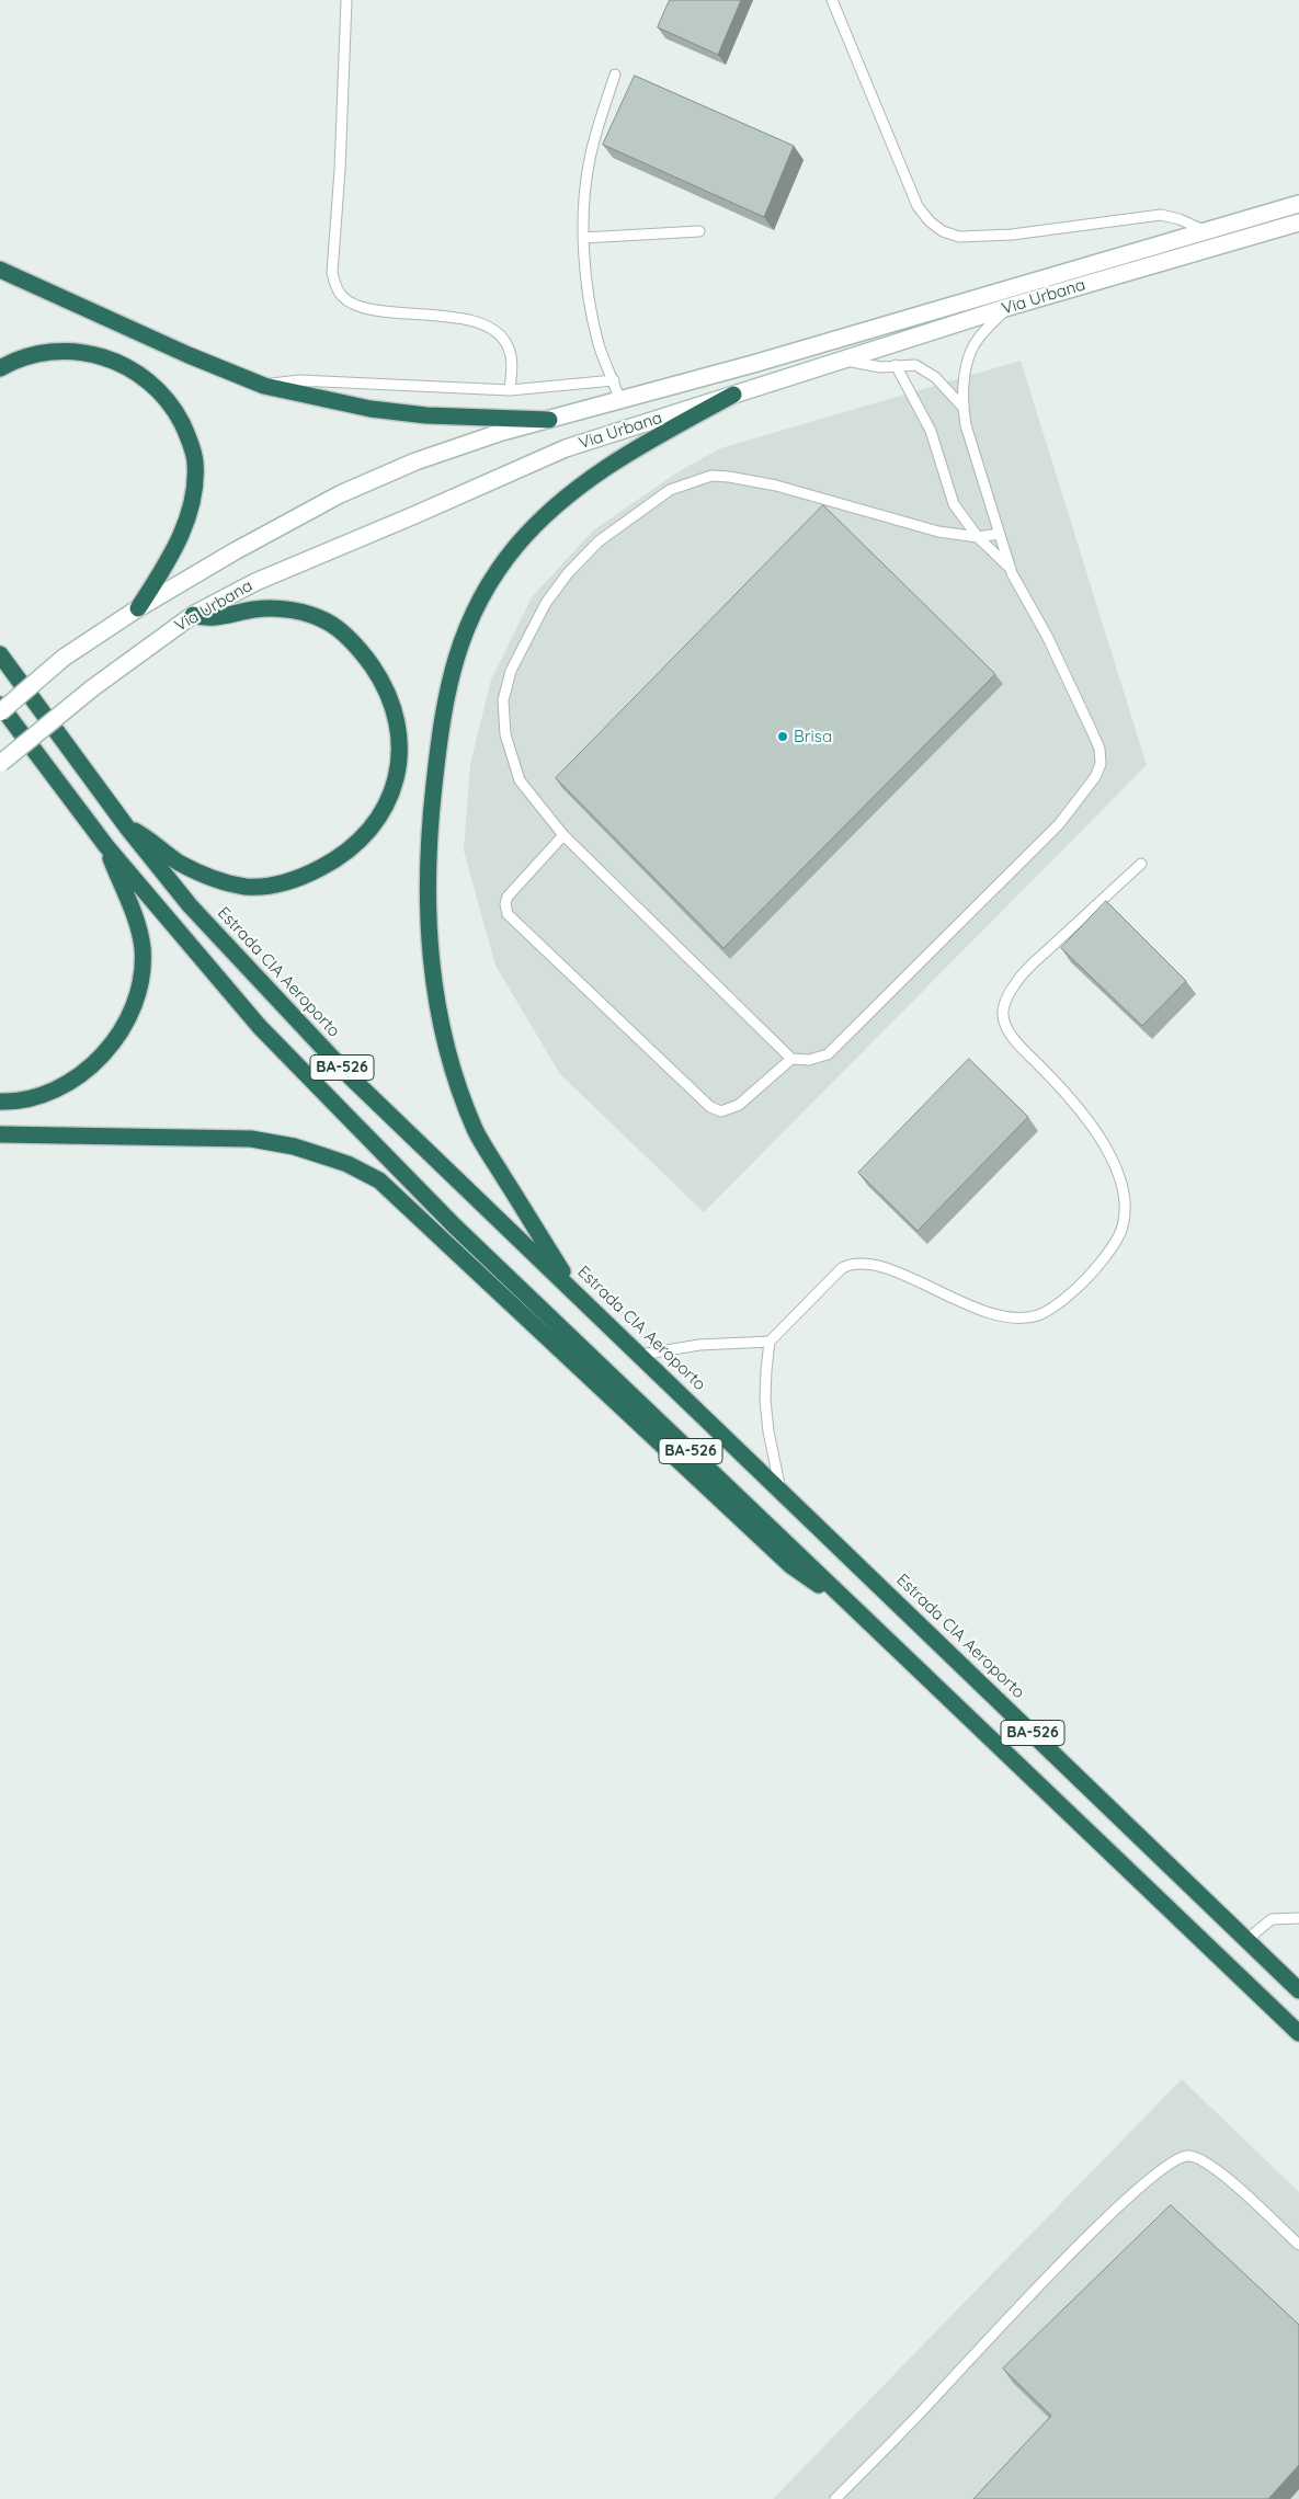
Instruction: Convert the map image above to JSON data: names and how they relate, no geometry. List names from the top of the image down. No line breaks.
{"streets":{"highway":["Estrada CIA Aeroporto","BA-526"],"main road":["Via Urbana"]},"places":["Brisa"]}
